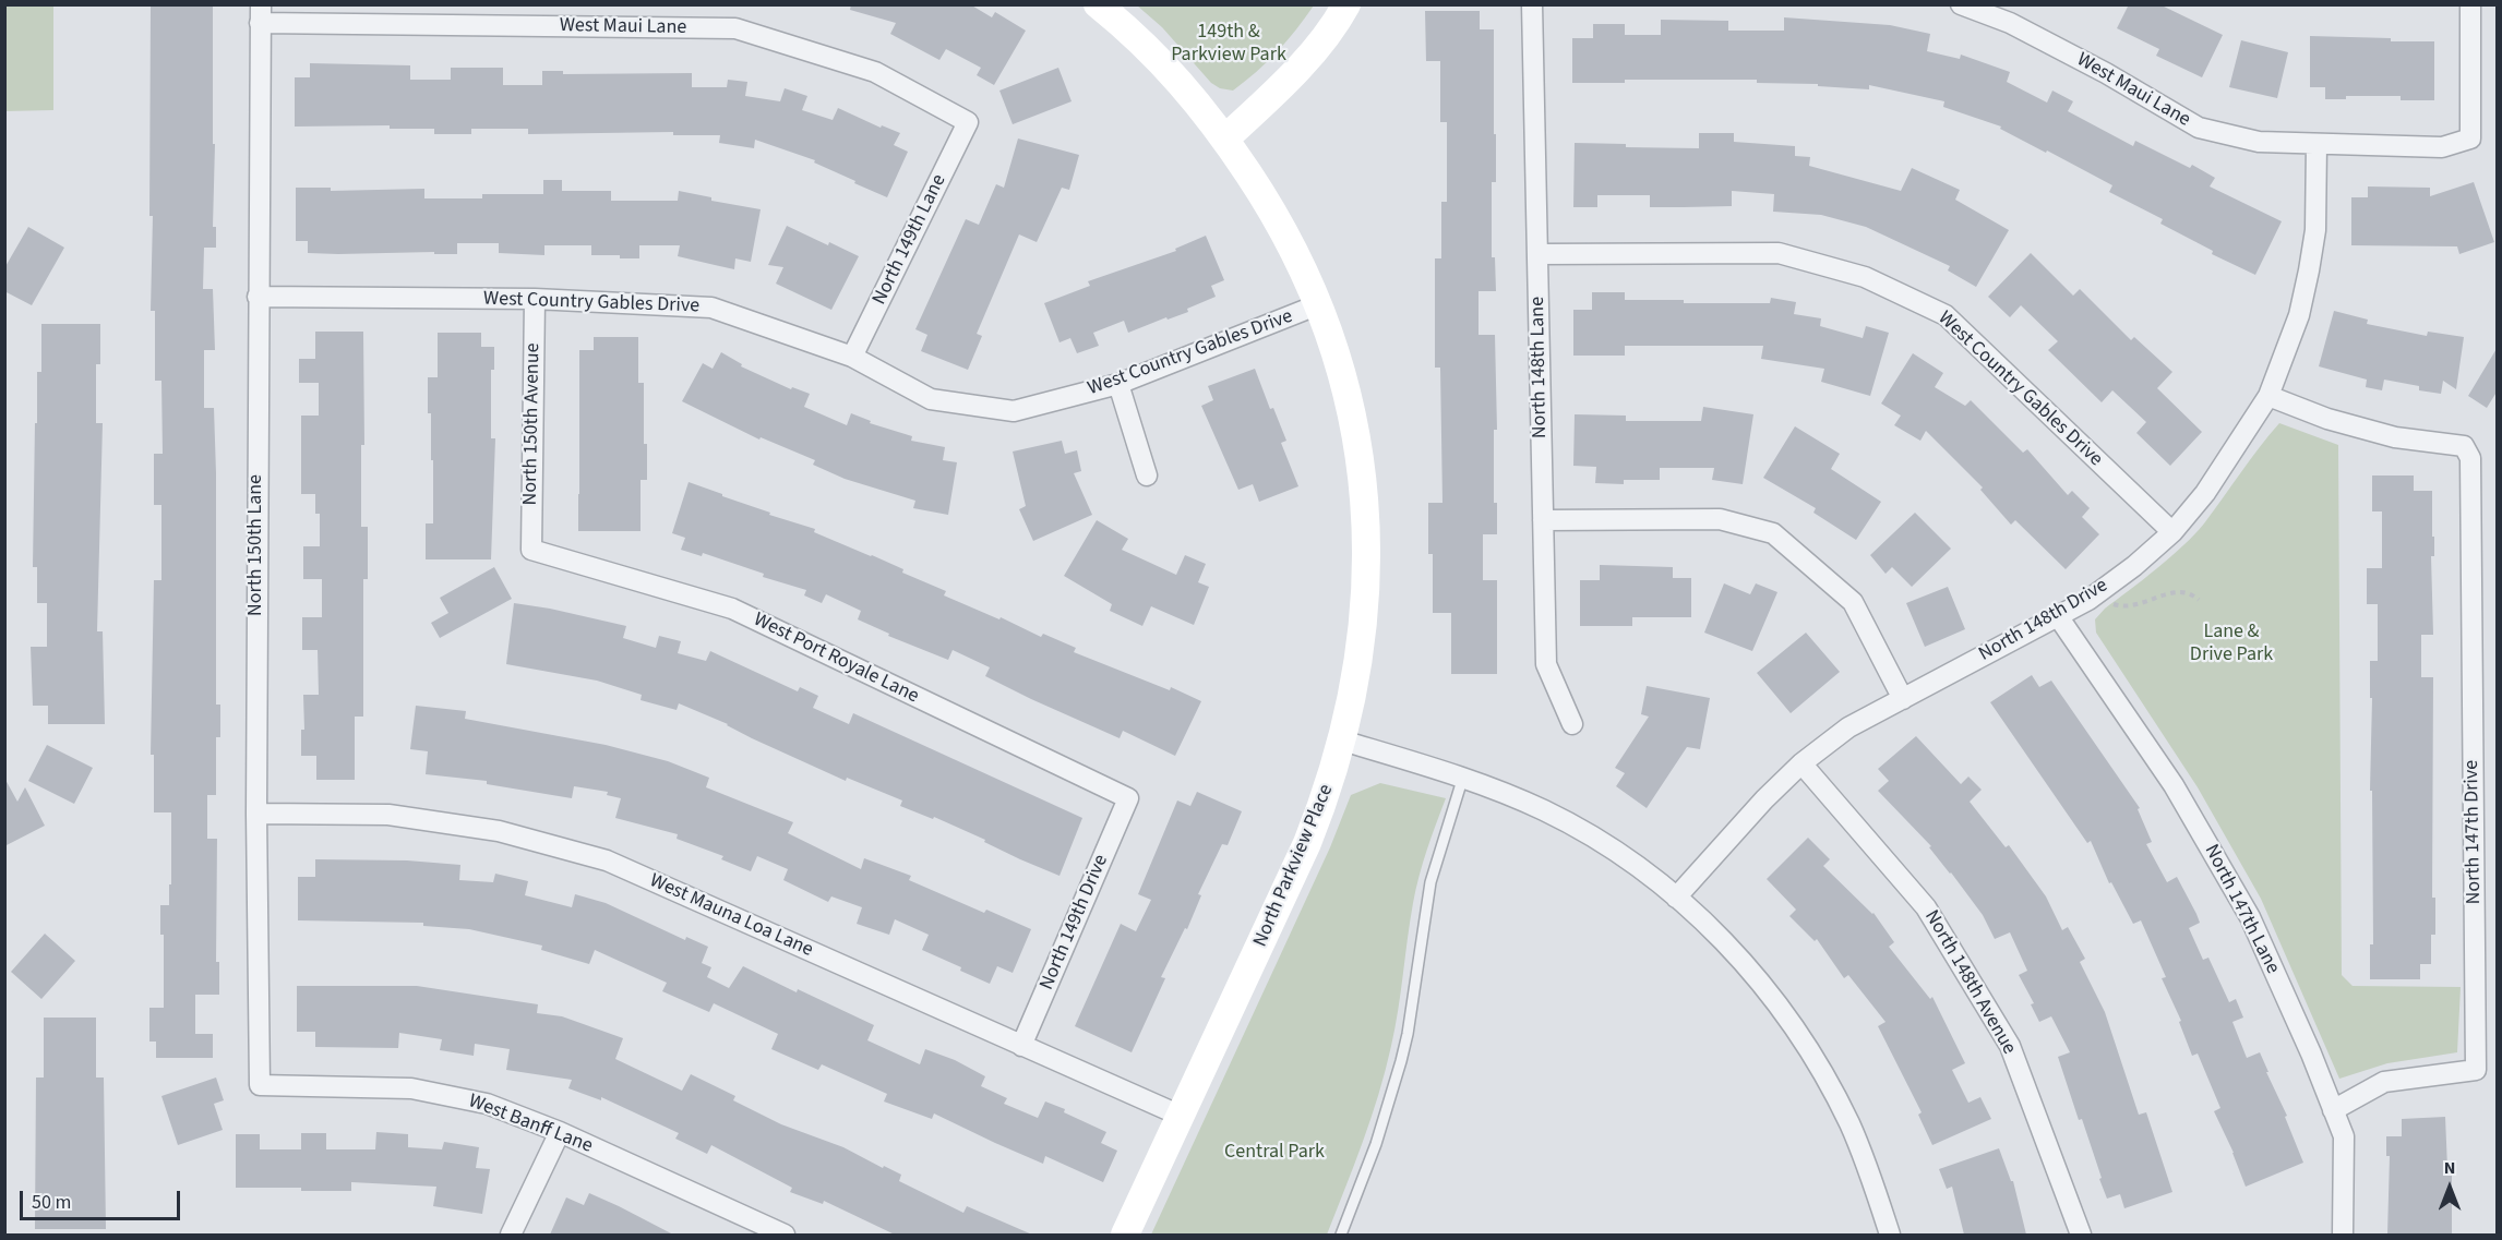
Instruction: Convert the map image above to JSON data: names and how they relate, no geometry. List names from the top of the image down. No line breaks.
{"streets":{"street":["West Maui Lane","North 149th Lane","West Country Gables Drive","North 148th Lane","North 150th Avenue","North 150th Lane","North 148th Drive","West Port Royale Lane","North 147th Drive","North Parkview Place","North 147th Lane","West Mauna Loa Lane","North 149th Drive","North 148th Avenue","West Banff Lane"]},"crossings":[["West Maui Lane","North 149th Lane"],["West Maui Lane","North 150th Lane"],["West Maui Lane","North 148th Drive"],["North 149th Lane","West Country Gables Drive"],["West Country Gables Drive","North 148th Lane"],["West Country Gables Drive","North 150th Avenue"],["West Country Gables Drive","North 150th Lane"],["West Country Gables Drive","North 148th Drive"],["West Country Gables Drive","North Parkview Place"],["North 150th Avenue","West Port Royale Lane"],["North 150th Lane","West Mauna Loa Lane"],["North 150th Lane","West Banff Lane"],["North 148th Drive","North 147th Drive"],["North 148th Drive","North 147th Lane"],["North 148th Drive","North 148th Avenue"],["West Port Royale Lane","North 149th Drive"],["North 147th Drive","North 147th Lane"],["North Parkview Place","West Mauna Loa Lane"],["West Mauna Loa Lane","North 149th Drive"]],"parks":["149th & Parkview Park","Lane & Drive Park","Central Park"],"scale_bar":"50 m","north":"top"}
